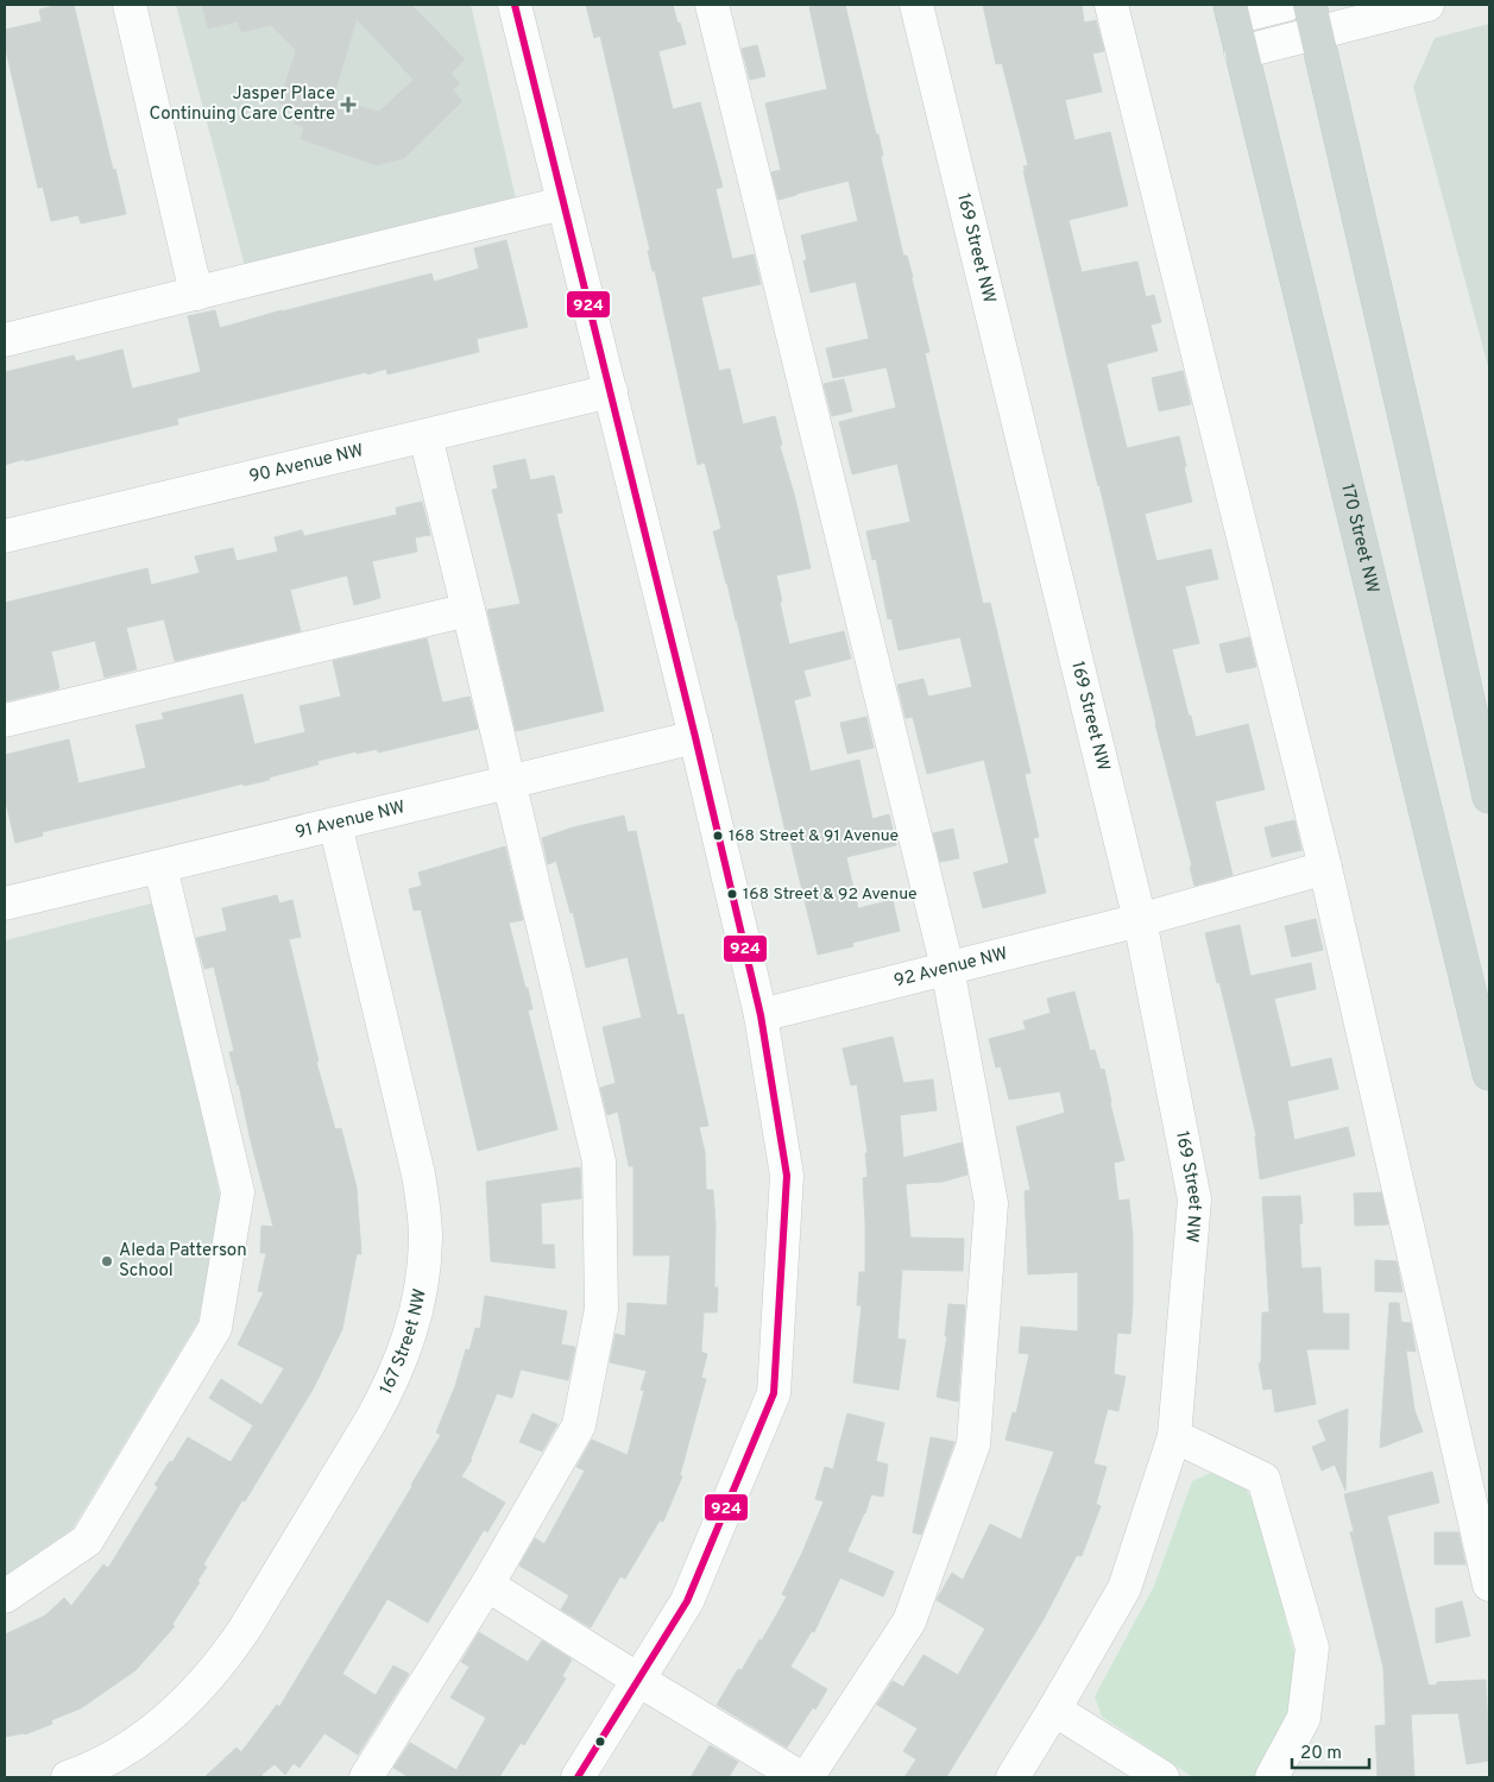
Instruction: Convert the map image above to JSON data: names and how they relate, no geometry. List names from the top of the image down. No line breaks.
{"streets":{"main road":["170 Street NW"],"street":["169 Street NW","90 Avenue NW","91 Avenue NW","92 Avenue NW","167 Street NW"]},"crossings":[["169 Street NW","92 Avenue NW"],["91 Avenue NW","167 Street NW"]],"places":{"health":["Jasper Place Continuing Care Centre"],"other":["168 Street & 91 Avenue","168 Street & 92 Avenue","Aleda Patterson School"]},"lines":["transit line 924"],"scale_bar":"20 m"}
